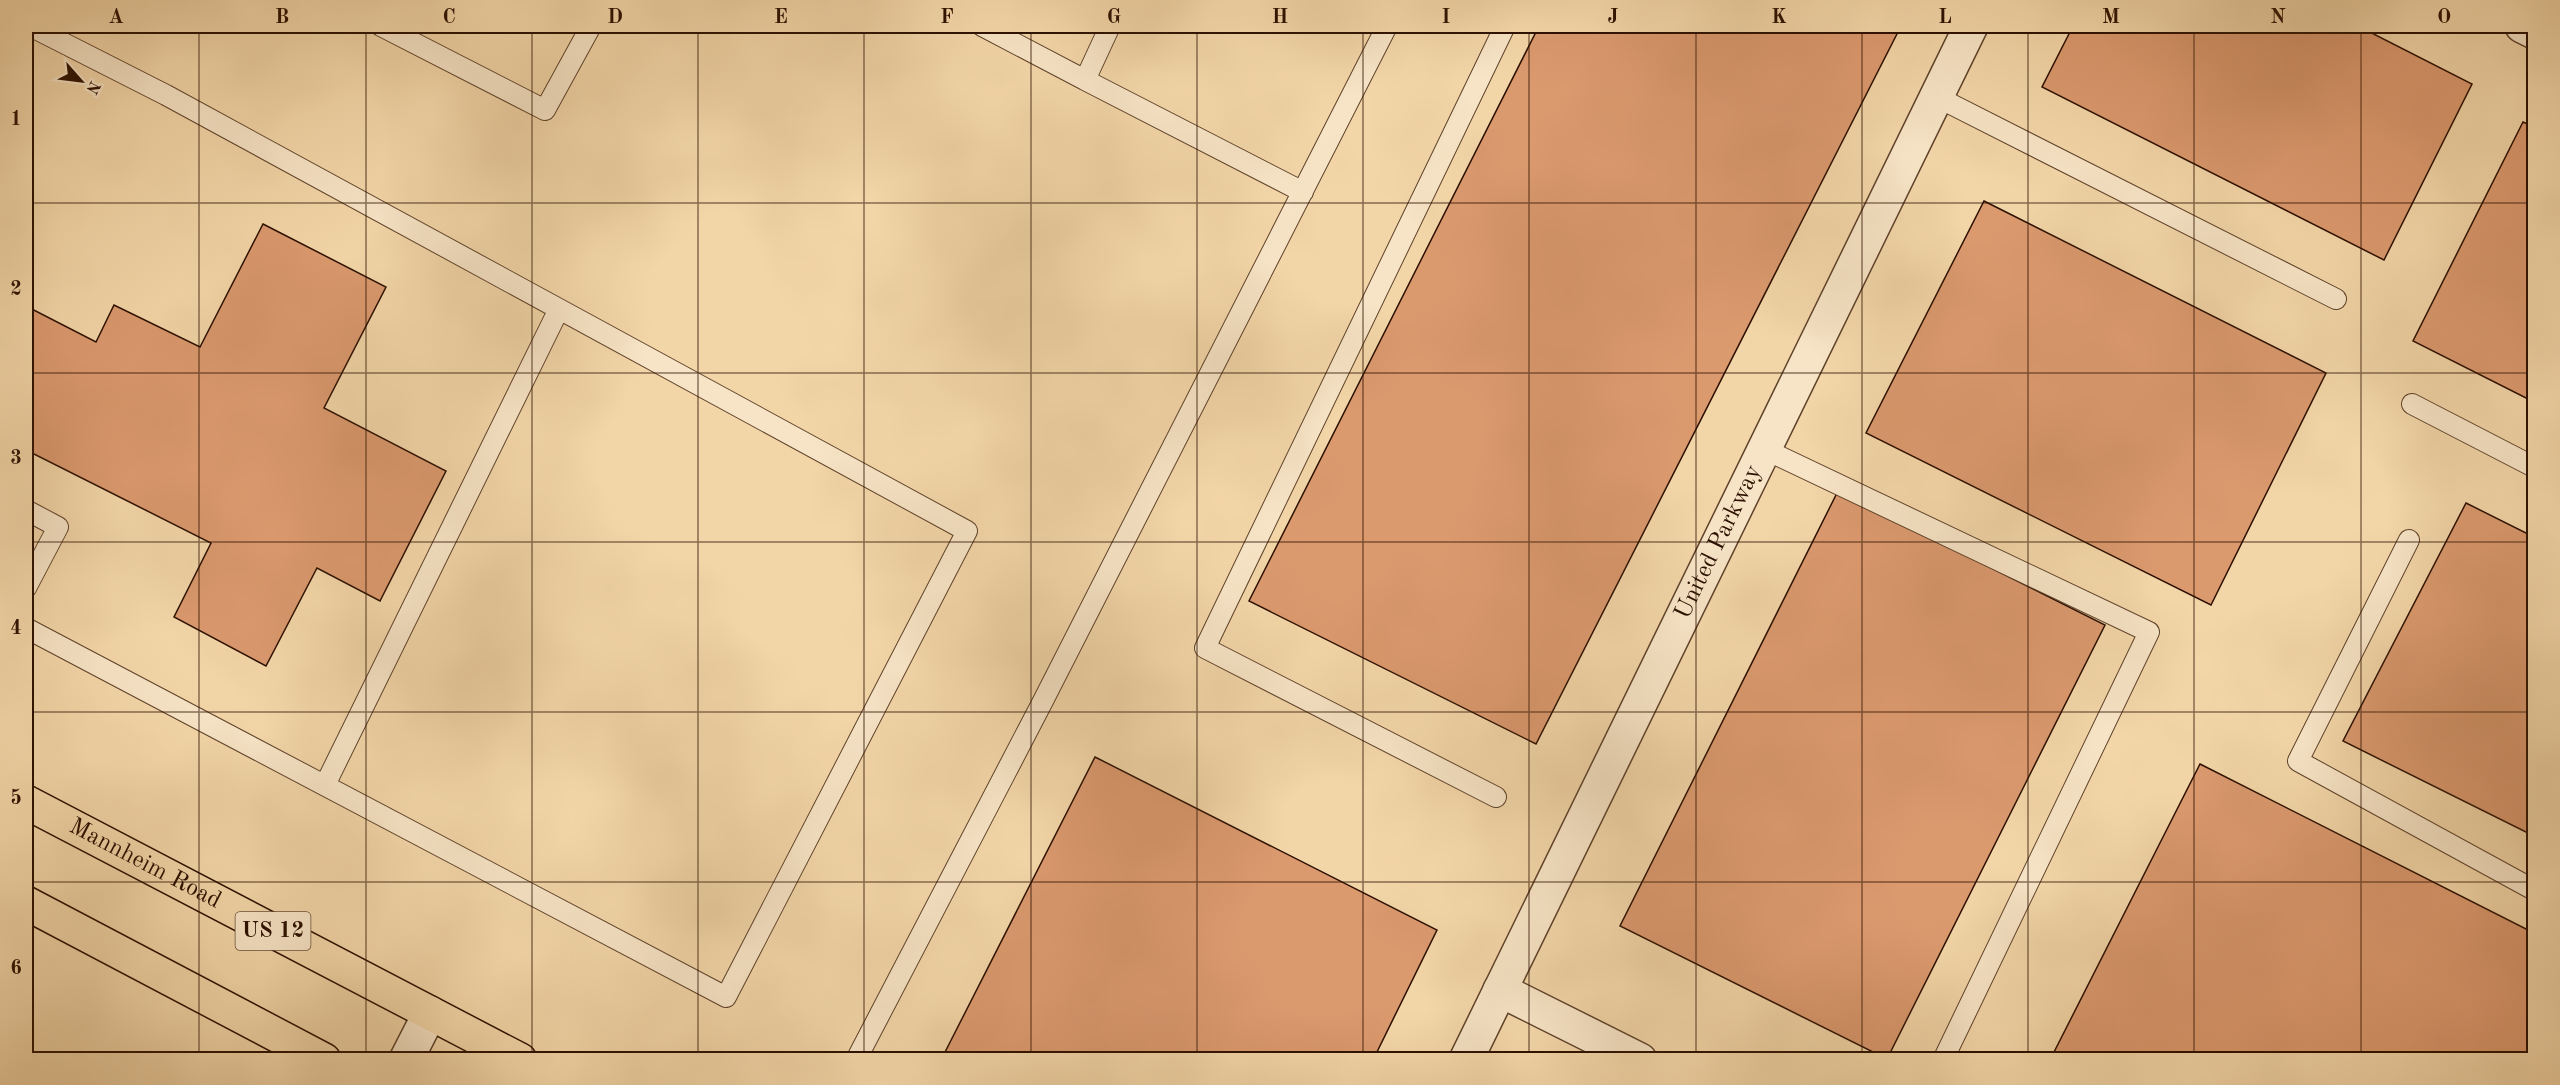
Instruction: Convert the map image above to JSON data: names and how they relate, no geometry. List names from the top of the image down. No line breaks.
{"streets":{"main road":["Mannheim Road","US 12"],"street":["United Parkway"]},"north":"bottom right","grid":{"columns":["A","B","C","D","E","F","G","H","I","J","K","L","M","N","O"],"rows":["1","2","3","4","5","6"]}}
